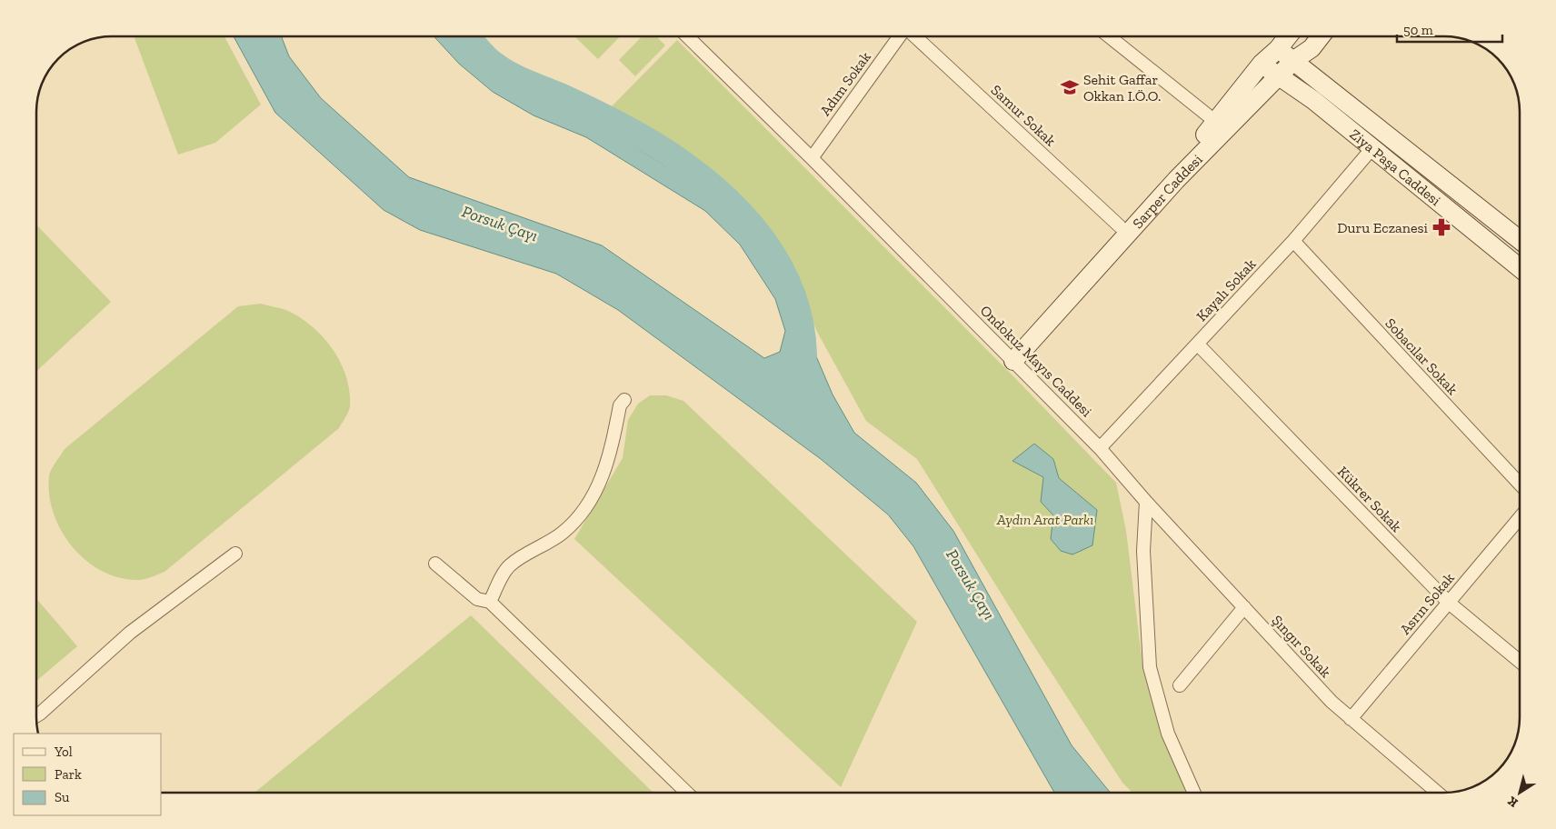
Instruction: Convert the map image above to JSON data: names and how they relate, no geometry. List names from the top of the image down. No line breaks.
{"streets":{"main road":["Ziya Paşa Caddesi","Sarper Caddesi"],"street":["Adım Sokak","Samur Sokak","Kayalı Sokak","Sobacılar Sokak","Ondokuz Mayıs Caddesi","Kükrer Sokak","Asrın Sokak","Şıngır Sokak"]},"crossings":[["Adım Sokak","Ondokuz Mayıs Caddesi"],["Samur Sokak","Sarper Caddesi"],["Ziya Paşa Caddesi","Sarper Caddesi"],["Ziya Paşa Caddesi","Kayalı Sokak"],["Sarper Caddesi","Ondokuz Mayıs Caddesi"],["Kayalı Sokak","Sobacılar Sokak"],["Kayalı Sokak","Ondokuz Mayıs Caddesi"],["Kayalı Sokak","Kükrer Sokak"],["Ondokuz Mayıs Caddesi","Şıngır Sokak"],["Kükrer Sokak","Asrın Sokak"],["Asrın Sokak","Şıngır Sokak"]],"water":["Porsuk Çayı"],"parks":["Aydın Arat Parkı"],"places":{"school or university":["Sehit Gaffar Okkan I.Ö.O."],"pharmacy":["Duru Eczanesi"]},"legend":["Yol","Park","Su"],"scale_bar":"50 m","north":"bottom left"}
